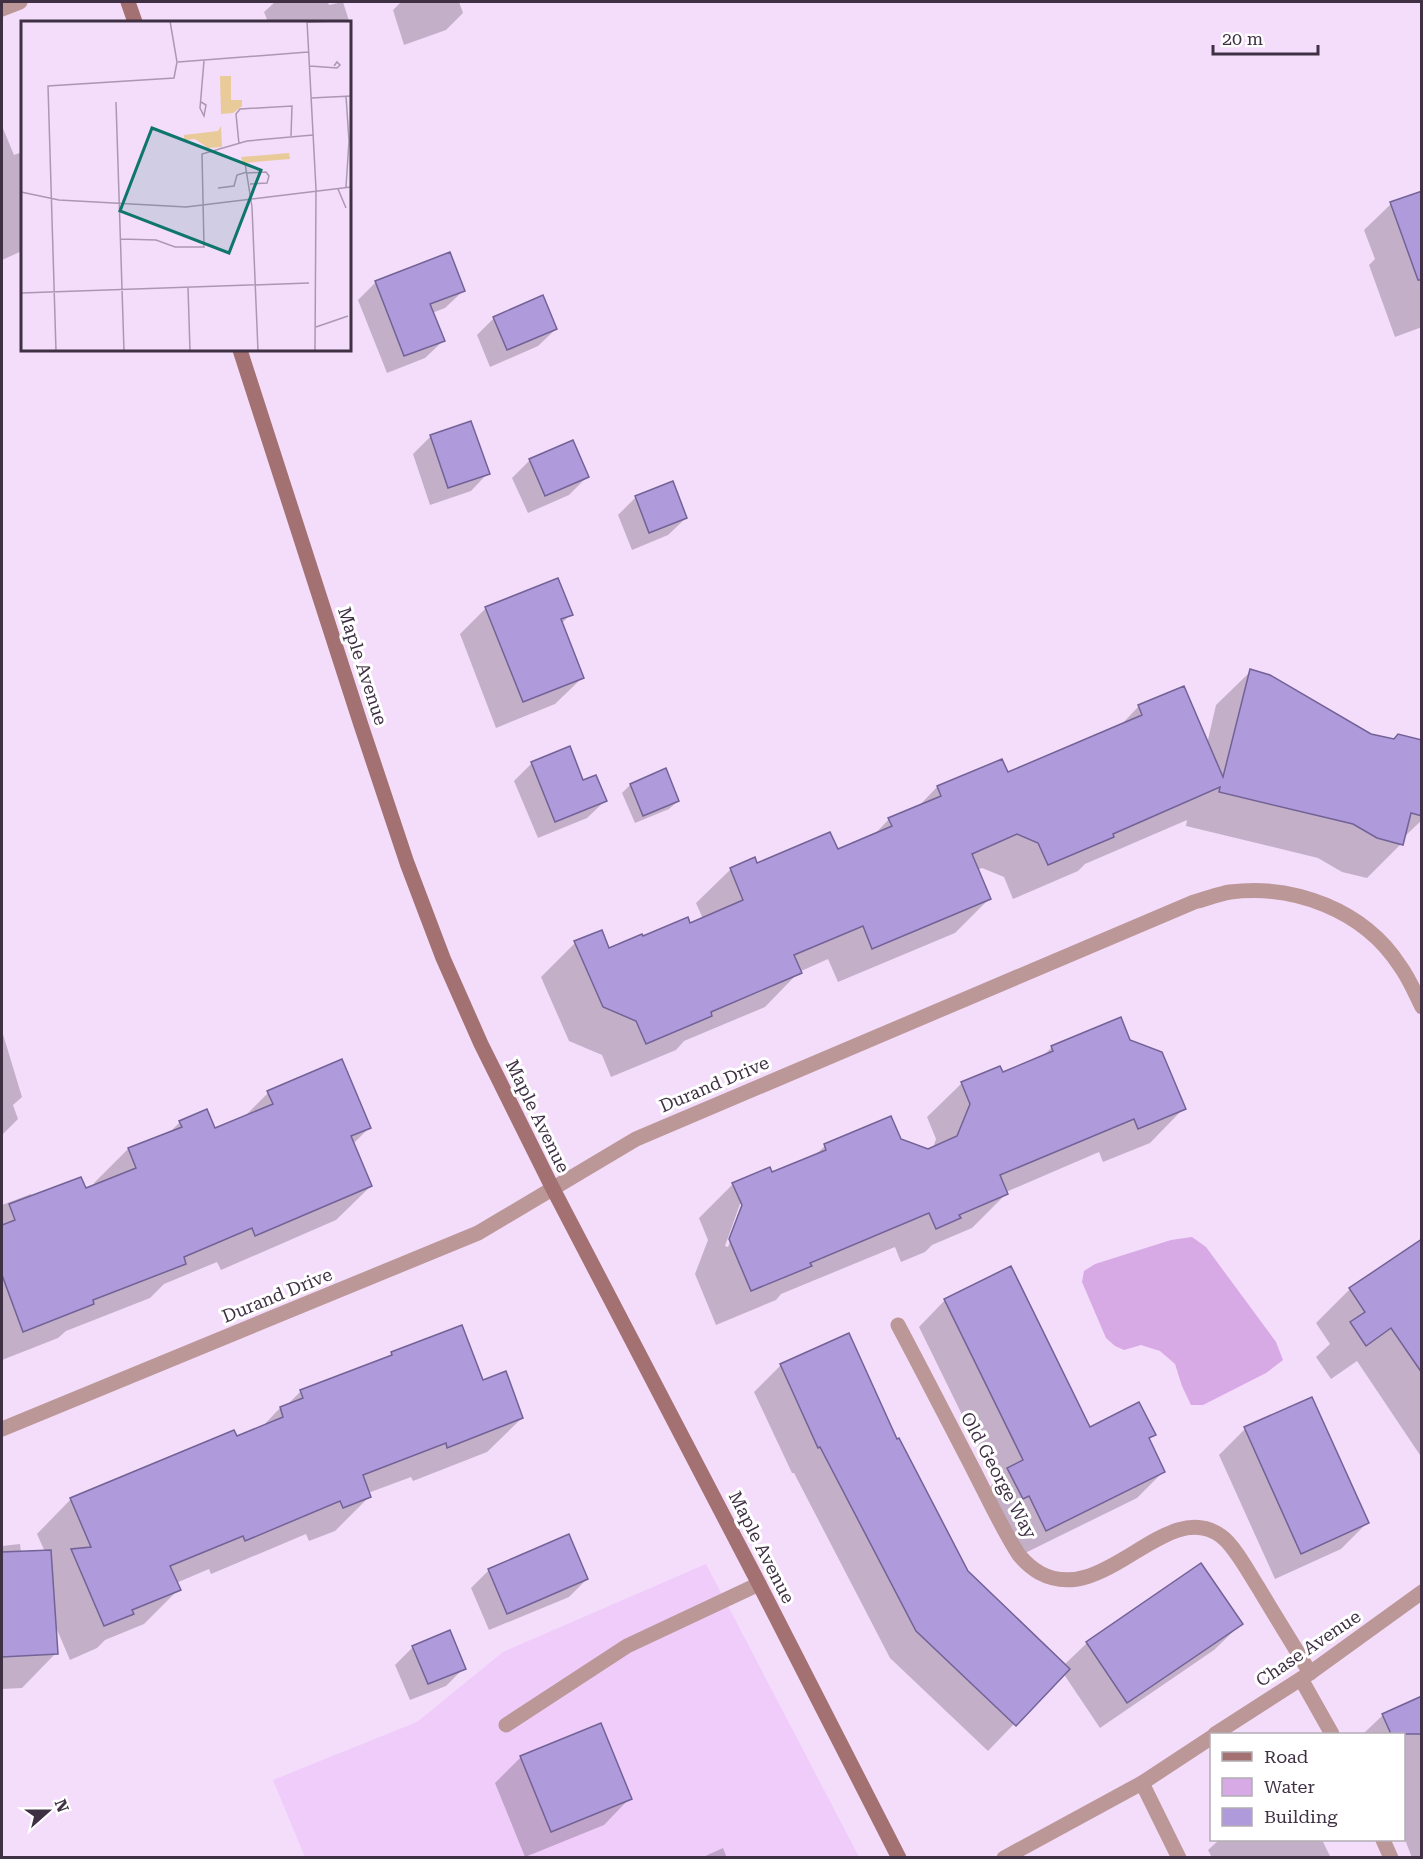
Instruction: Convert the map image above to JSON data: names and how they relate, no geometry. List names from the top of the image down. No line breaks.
{"streets":{"main road":["Maple Avenue"],"street":["Durand Drive","Old George Way","Chase Avenue"]},"crossings":[["Maple Avenue","Durand Drive"],["Old George Way","Chase Avenue"]],"legend":["Road","Water","Building"],"scale_bar":"20 m","north":"right"}
